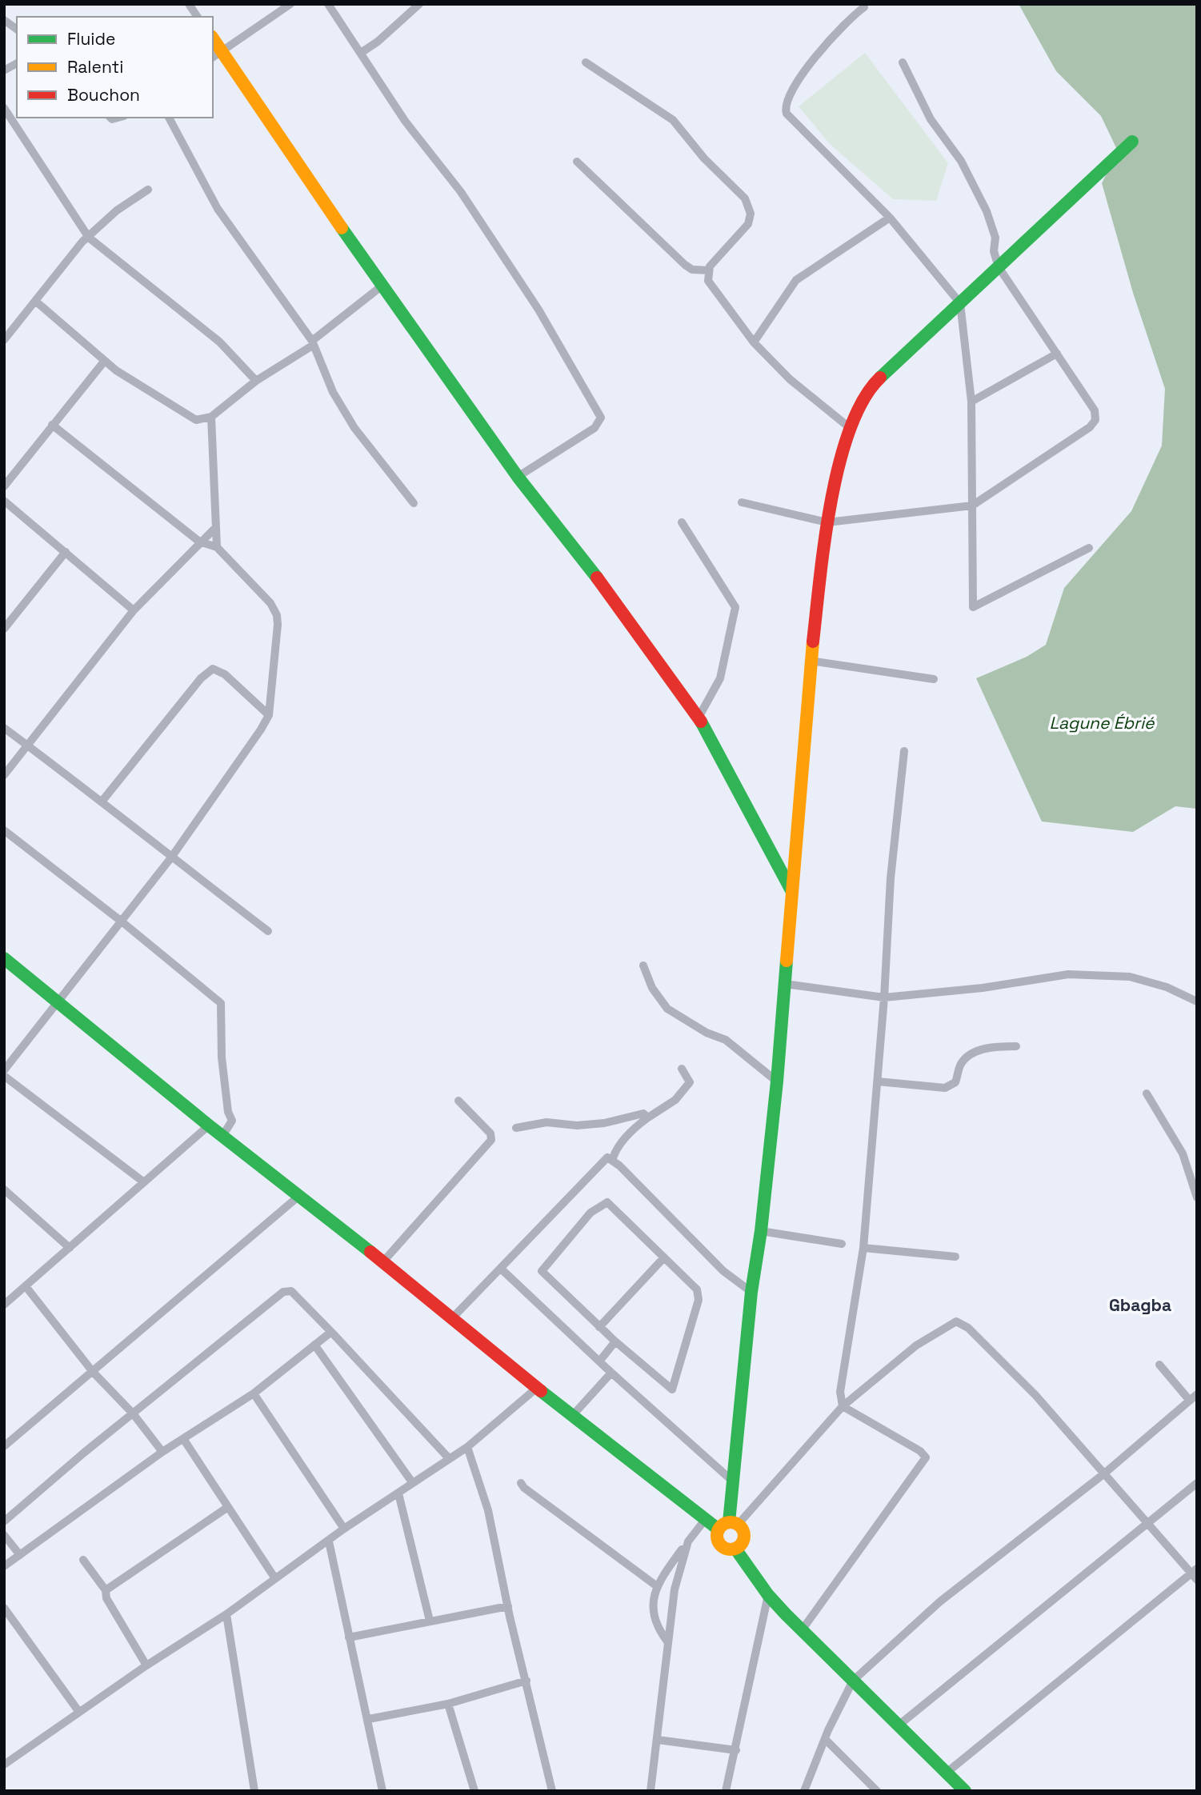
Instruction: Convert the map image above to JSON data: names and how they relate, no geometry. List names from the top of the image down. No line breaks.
{"districts":["Gbagba"],"water":["Lagune Ébrié"],"legend":["Fluide","Ralenti","Bouchon"]}
